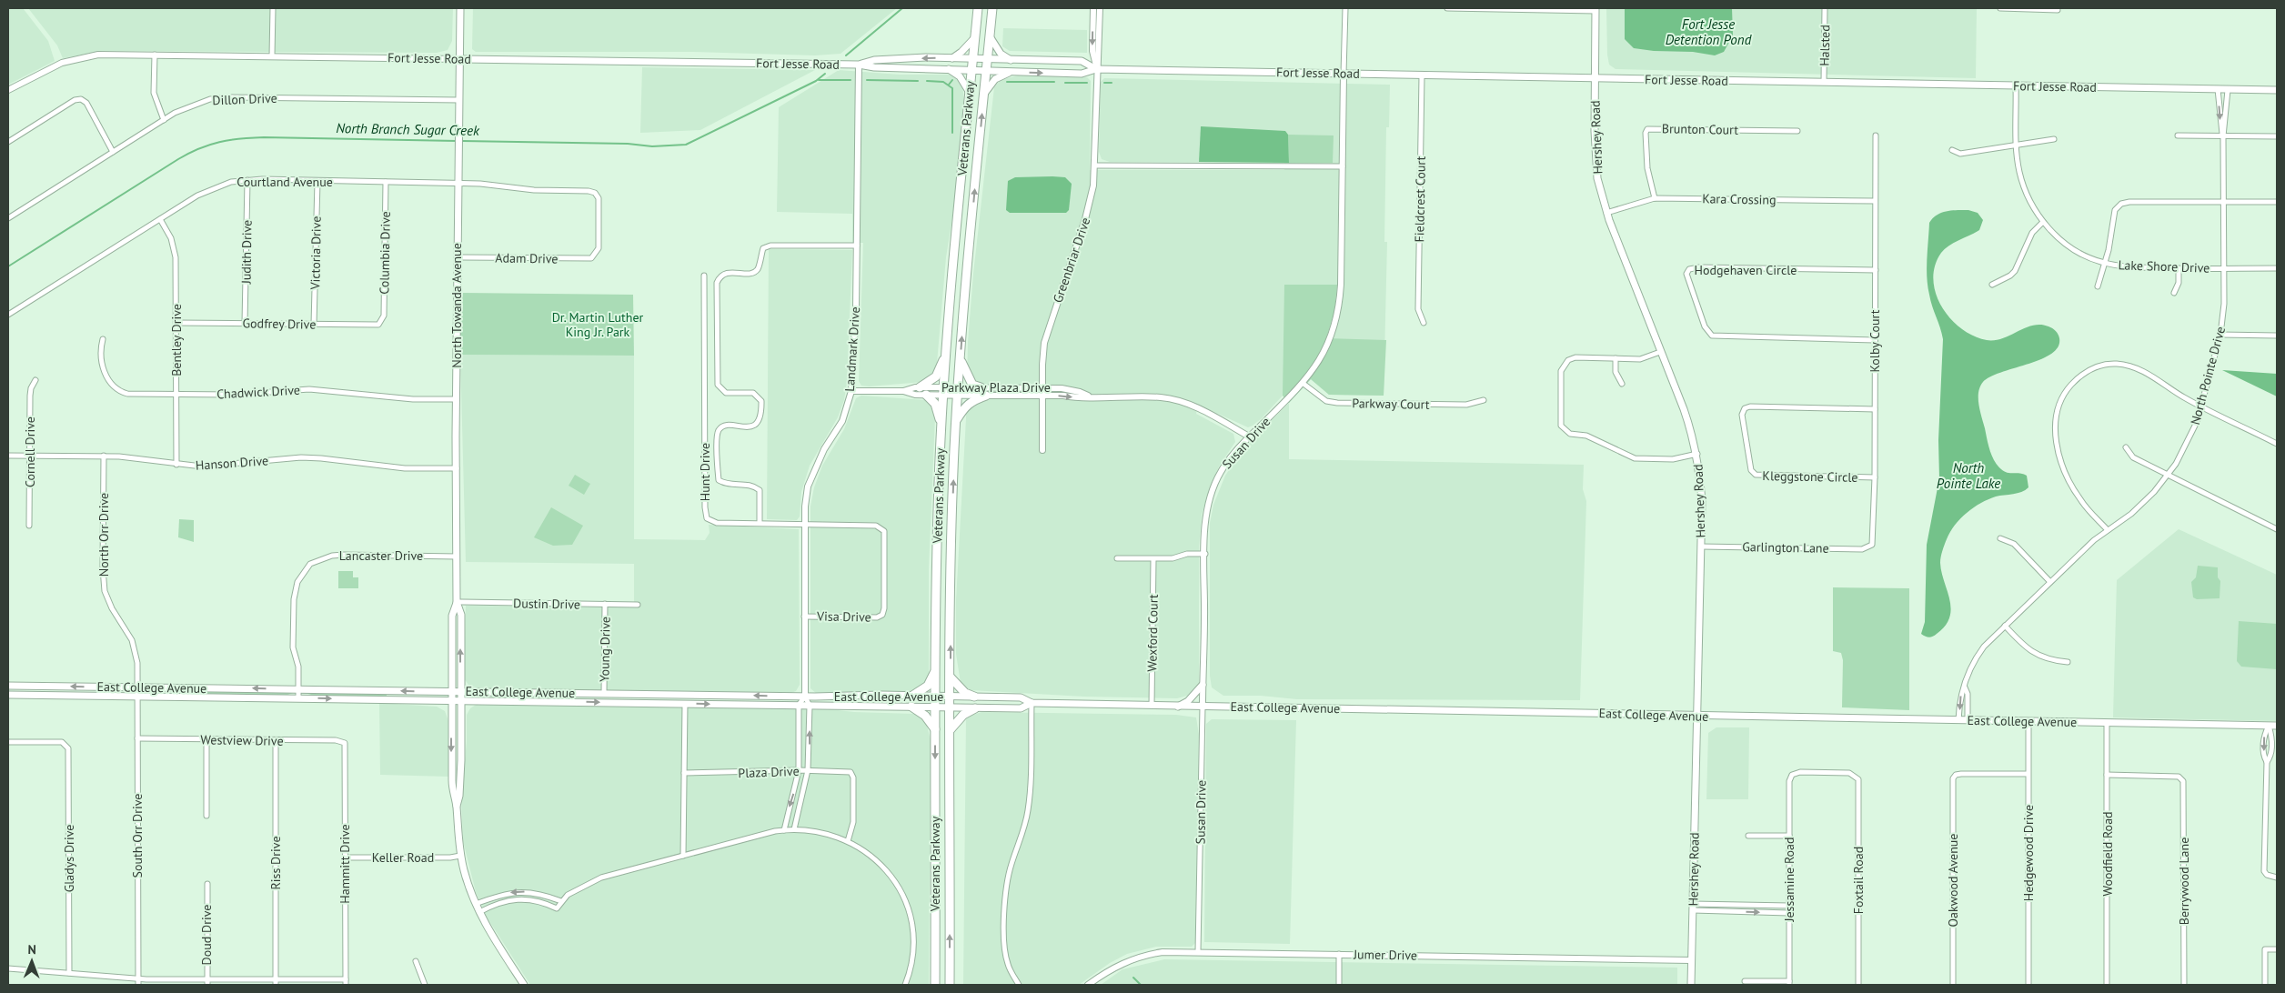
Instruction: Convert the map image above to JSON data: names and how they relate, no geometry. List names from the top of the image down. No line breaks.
{"streets":{"highway":["Veterans Parkway"],"main road":["Fort Jesse Road","Hershey Road","North Towanda Avenue","East College Avenue"],"street":["Halsted","Dillon Drive","Brunton Court","Courtland Avenue","Fieldcrest Court","Kara Crossing","Judith Drive","Victoria Drive","Columbia Drive","Adam Drive","Greenbriar Drive","Lake Shore Drive","Hodgehaven Circle","Godfrey Drive","Bentley Drive","Kolby Court","Landmark Drive","North Pointe Drive","Parkway Plaza Drive","Chadwick Drive","Parkway Court","Susan Drive","Cornell Drive","Hanson Drive","Hunt Drive","Kleggstone Circle","North Orr Drive","Garlington Lane","Lancaster Drive","Dustin Drive","Visa Drive","Wexford Court","Young Drive","Westview Drive","Plaza Drive","South Orr Drive","Hedgewood Drive","Woodfield Road","Keller Road","Gladys Drive","Riss Drive","Hammitt Drive","Jessamine Road","Foxtail Road","Oakwood Avenue","Berrywood Lane","Doud Drive","Jumer Drive"]},"crossings":[["Halsted","Fort Jesse Road"],["Fort Jesse Road","Veterans Parkway"],["Fort Jesse Road","Hershey Road"],["Fort Jesse Road","Fieldcrest Court"],["Fort Jesse Road","Greenbriar Drive"],["Fort Jesse Road","Lake Shore Drive"],["Fort Jesse Road","North Towanda Avenue"],["Fort Jesse Road","Landmark Drive"],["Fort Jesse Road","North Pointe Drive"],["Fort Jesse Road","Susan Drive"],["Dillon Drive","North Towanda Avenue"],["Veterans Parkway","Parkway Plaza Drive"],["Veterans Parkway","East College Avenue"],["Brunton Court","Kara Crossing"],["Hershey Road","Kara Crossing"],["Hershey Road","Garlington Lane"],["Hershey Road","East College Avenue"],["Hershey Road","Jumer Drive"],["Courtland Avenue","Judith Drive"],["Courtland Avenue","Victoria Drive"],["Courtland Avenue","Columbia Drive"],["Courtland Avenue","Adam Drive"],["Courtland Avenue","North Towanda Avenue"],["Courtland Avenue","Bentley Drive"],["Kara Crossing","Kolby Court"],["Judith Drive","Godfrey Drive"],["Victoria Drive","Godfrey Drive"],["Columbia Drive","Godfrey Drive"],["Adam Drive","North Towanda Avenue"],["Greenbriar Drive","Parkway Plaza Drive"],["Lake Shore Drive","North Pointe Drive"],["Hodgehaven Circle","Kolby Court"],["North Towanda Avenue","Chadwick Drive"],["North Towanda Avenue","Hanson Drive"],["North Towanda Avenue","Lancaster Drive"],["North Towanda Avenue","Dustin Drive"],["North Towanda Avenue","East College Avenue"],["Godfrey Drive","Bentley Drive"],["Bentley Drive","Chadwick Drive"],["Bentley Drive","Hanson Drive"],["Kolby Court","Kleggstone Circle"],["Kolby Court","Garlington Lane"],["Landmark Drive","Parkway Plaza Drive"],["Landmark Drive","Hunt Drive"],["Landmark Drive","Visa Drive"],["Landmark Drive","East College Avenue"],["North Pointe Drive","East College Avenue"],["Parkway Plaza Drive","Susan Drive"],["Parkway Court","Susan Drive"],["Susan Drive","East College Avenue"],["Susan Drive","Jumer Drive"],["Cornell Drive","Hanson Drive"],["Hanson Drive","North Orr Drive"],["Hunt Drive","Visa Drive"],["North Orr Drive","East College Avenue"],["North Orr Drive","South Orr Drive"],["Lancaster Drive","East College Avenue"],["Dustin Drive","Young Drive"],["Wexford Court","East College Avenue"],["Young Drive","East College Avenue"],["East College Avenue","South Orr Drive"],["East College Avenue","Hedgewood Drive"],["East College Avenue","Woodfield Road"],["Westview Drive","South Orr Drive"],["Westview Drive","Riss Drive"],["Westview Drive","Hammitt Drive"],["Hedgewood Drive","Oakwood Avenue"],["Woodfield Road","Berrywood Lane"],["Keller Road","Hammitt Drive"],["Jessamine Road","Foxtail Road"]],"water":["Fort Jesse Detention Pond","North Branch Sugar Creek","North Pointe Lake"],"parks":["Dr. Martin Luther King Jr. Park"],"north":"top"}
